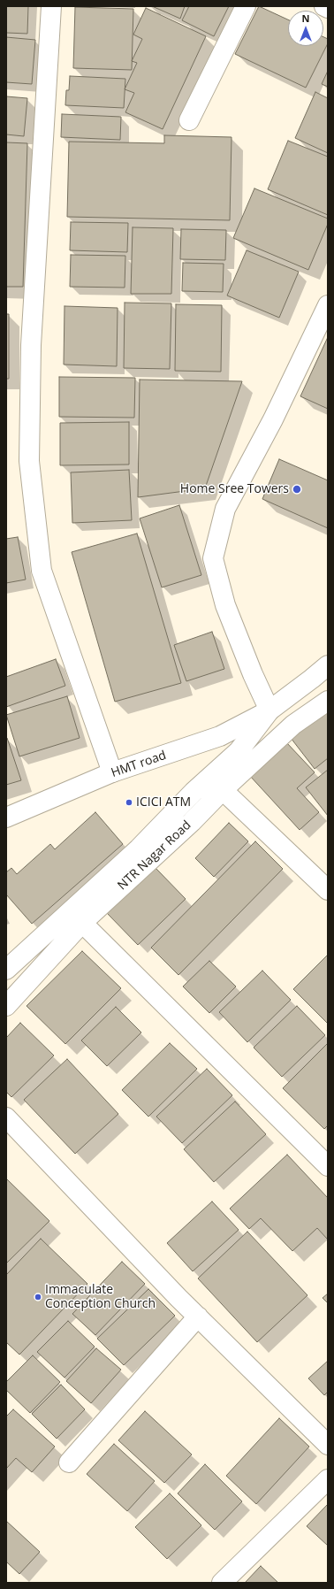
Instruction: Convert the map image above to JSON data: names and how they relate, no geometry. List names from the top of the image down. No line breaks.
{"streets":{"street":["HMT road","NTR Nagar Road"]},"crossings":[["HMT road","NTR Nagar Road"]],"places":["Home Sree Towers","ICICI ATM","Immaculate Conception Church"],"north":"top"}
